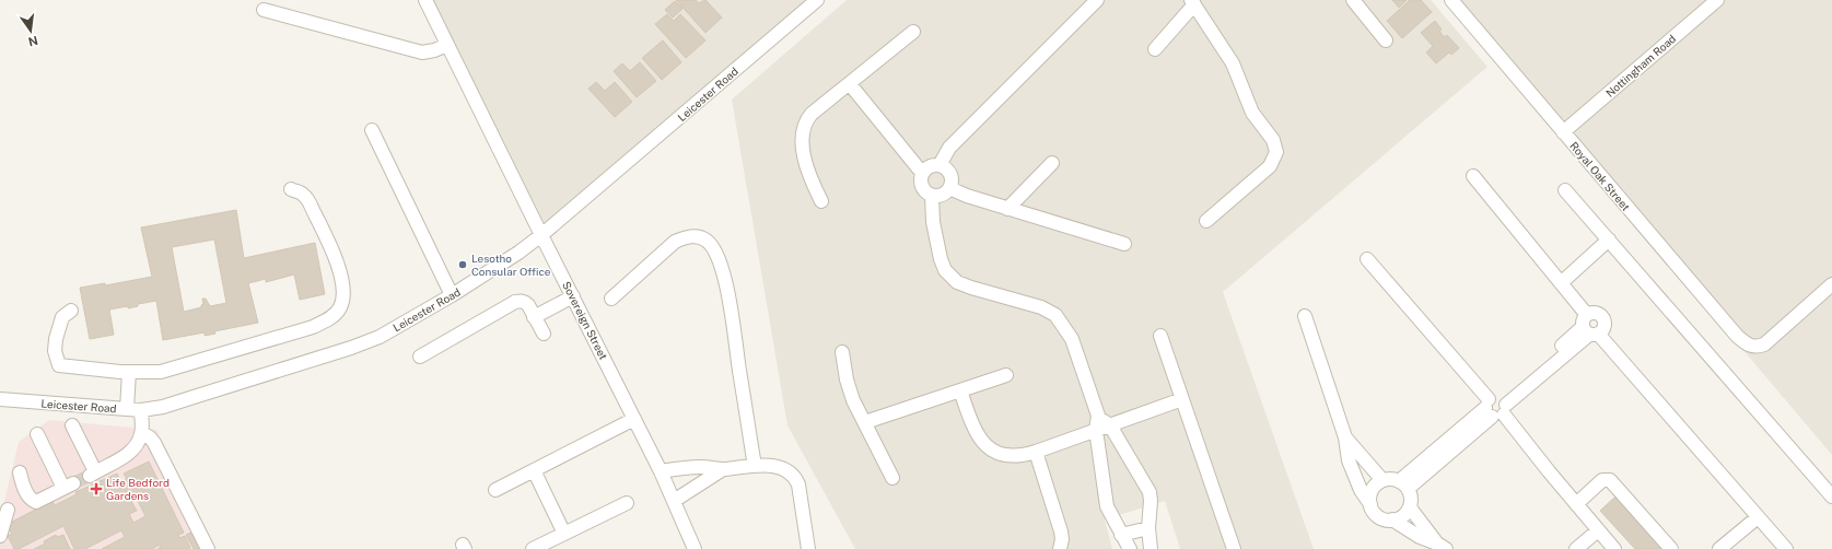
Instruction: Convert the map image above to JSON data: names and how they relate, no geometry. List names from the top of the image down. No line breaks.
{"streets":{"street":["Nottingham Road","Leicester Road","Royal Oak Street","Sovereign Street"]},"crossings":[["Nottingham Road","Royal Oak Street"],["Leicester Road","Sovereign Street"]],"places":{"other":["Lesotho Consular Office"],"health":["Life Bedford Gardens"]},"north":"bottom"}
